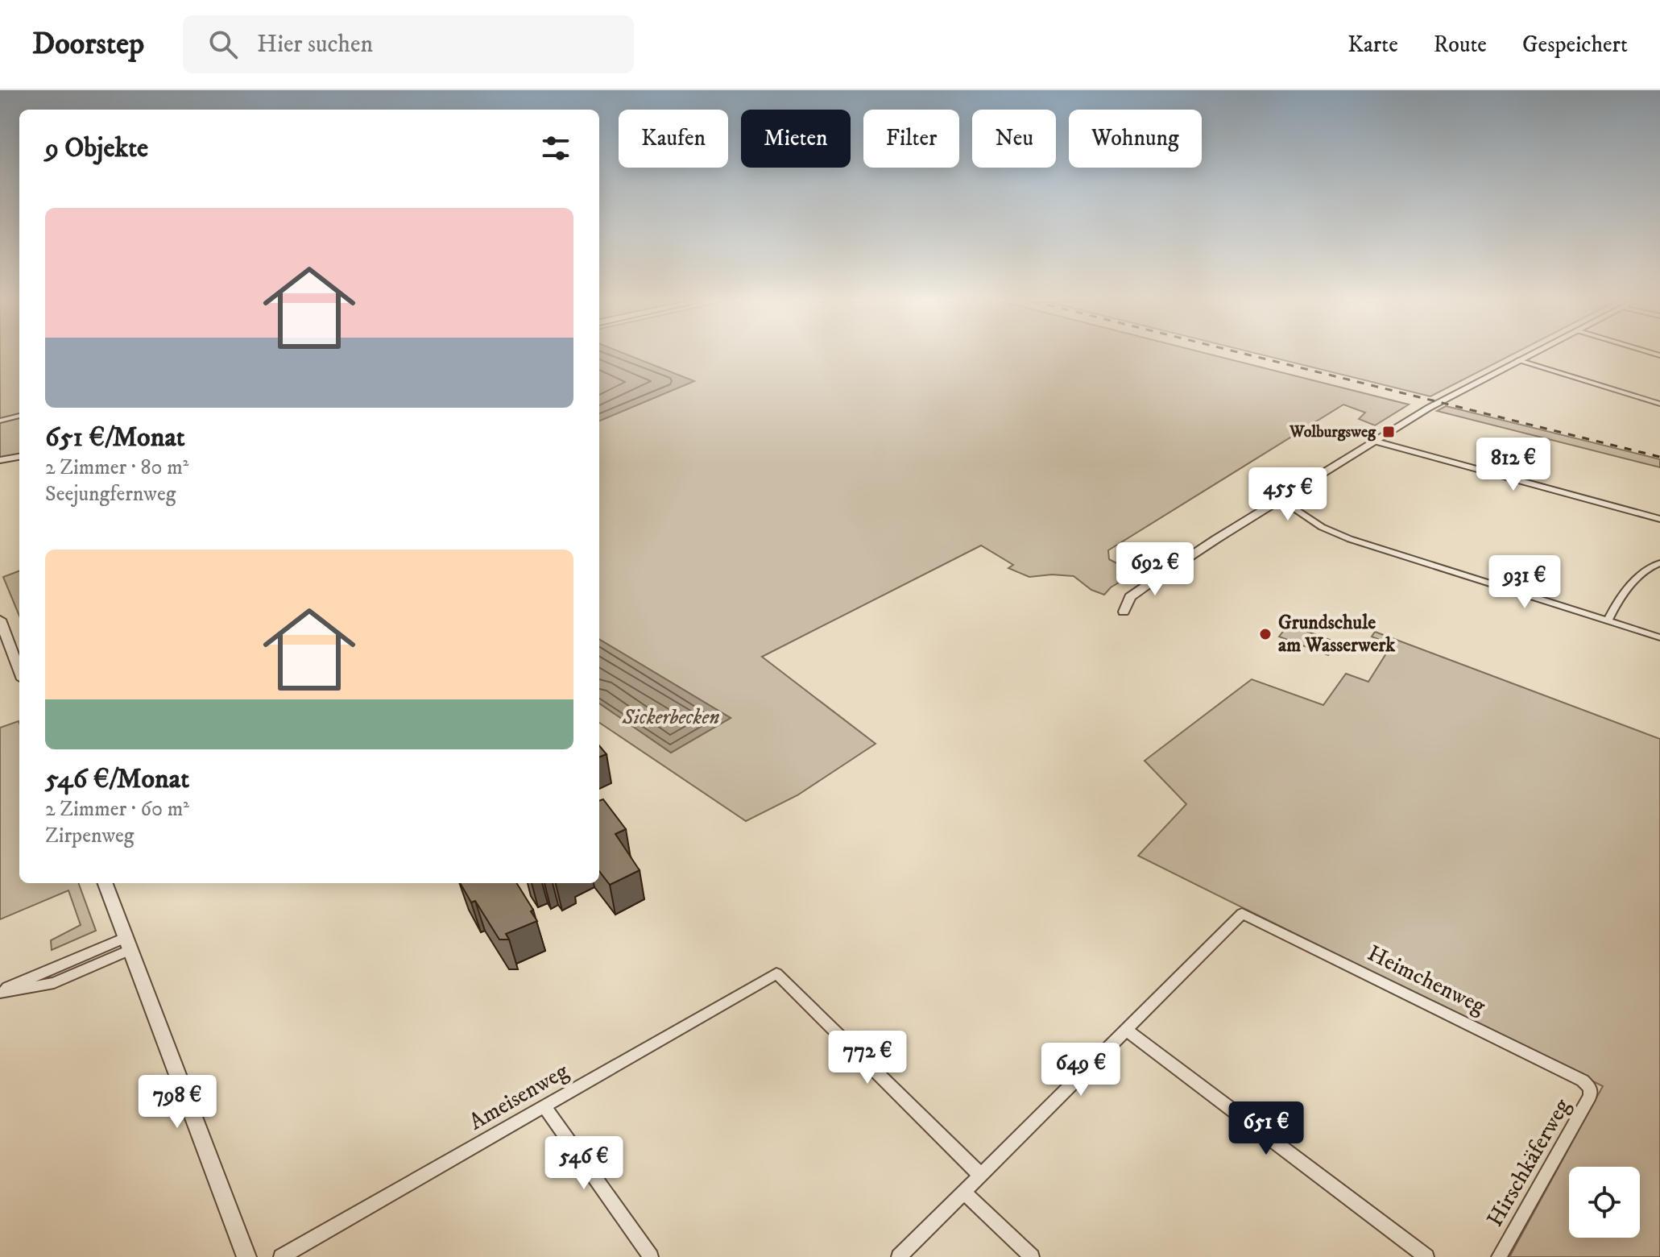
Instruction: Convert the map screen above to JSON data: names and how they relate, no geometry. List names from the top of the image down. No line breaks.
{"streets":{"street":["Heimchenweg","Ameisenweg","Hirschkäferweg"]},"crossings":[["Heimchenweg","Hirschkäferweg"]],"water":["Sickerbecken"],"places":{"transit":["Wolburgsweg"],"other":["Grundschule am Wasserwerk"]},"page":{"header":"Doorstep","search":"Hier suchen","nav":["Karte","Route","Gespeichert"],"chip":["Kaufen","Mieten","Filter","Neu","Wohnung"],"heading":"9 Objekte","list":[{"name":"651 €/Monat","note":"2 Zimmer · 80 m² · Seejungfernweg"},{"name":"546 €/Monat","note":"2 Zimmer · 60 m² · Zirpenweg"}],"price":["812 €","455 €","692 €","931 €","772 €","649 €","798 €","651 €","546 €"]}}
